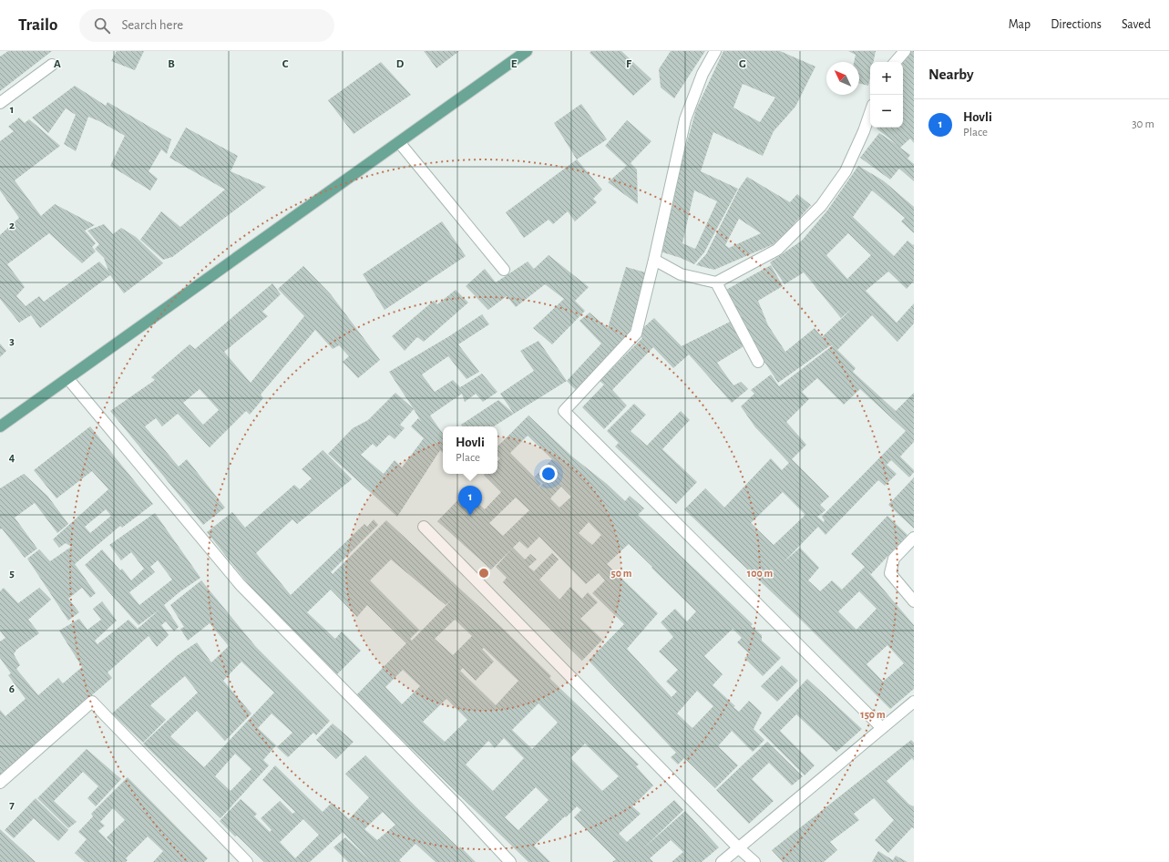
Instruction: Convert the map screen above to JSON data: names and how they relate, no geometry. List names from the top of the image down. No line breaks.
{"north":"top left","page":{"header":"Trailo","search":"Search here","nav":["Map","Directions","Saved"],"heading":"Nearby","map_buttons":["+","−"],"list":[{"mark":"1","name":"Hovli","note":"Place","value":"30 m"}],"popup":["Hovli","Place"],"pins":"1"},"grid":{"columns":["A","B","C","D","E","F","G"],"rows":["1","2","3","4","5","6","7"]},"rings":["50 m","100 m","150 m"]}
